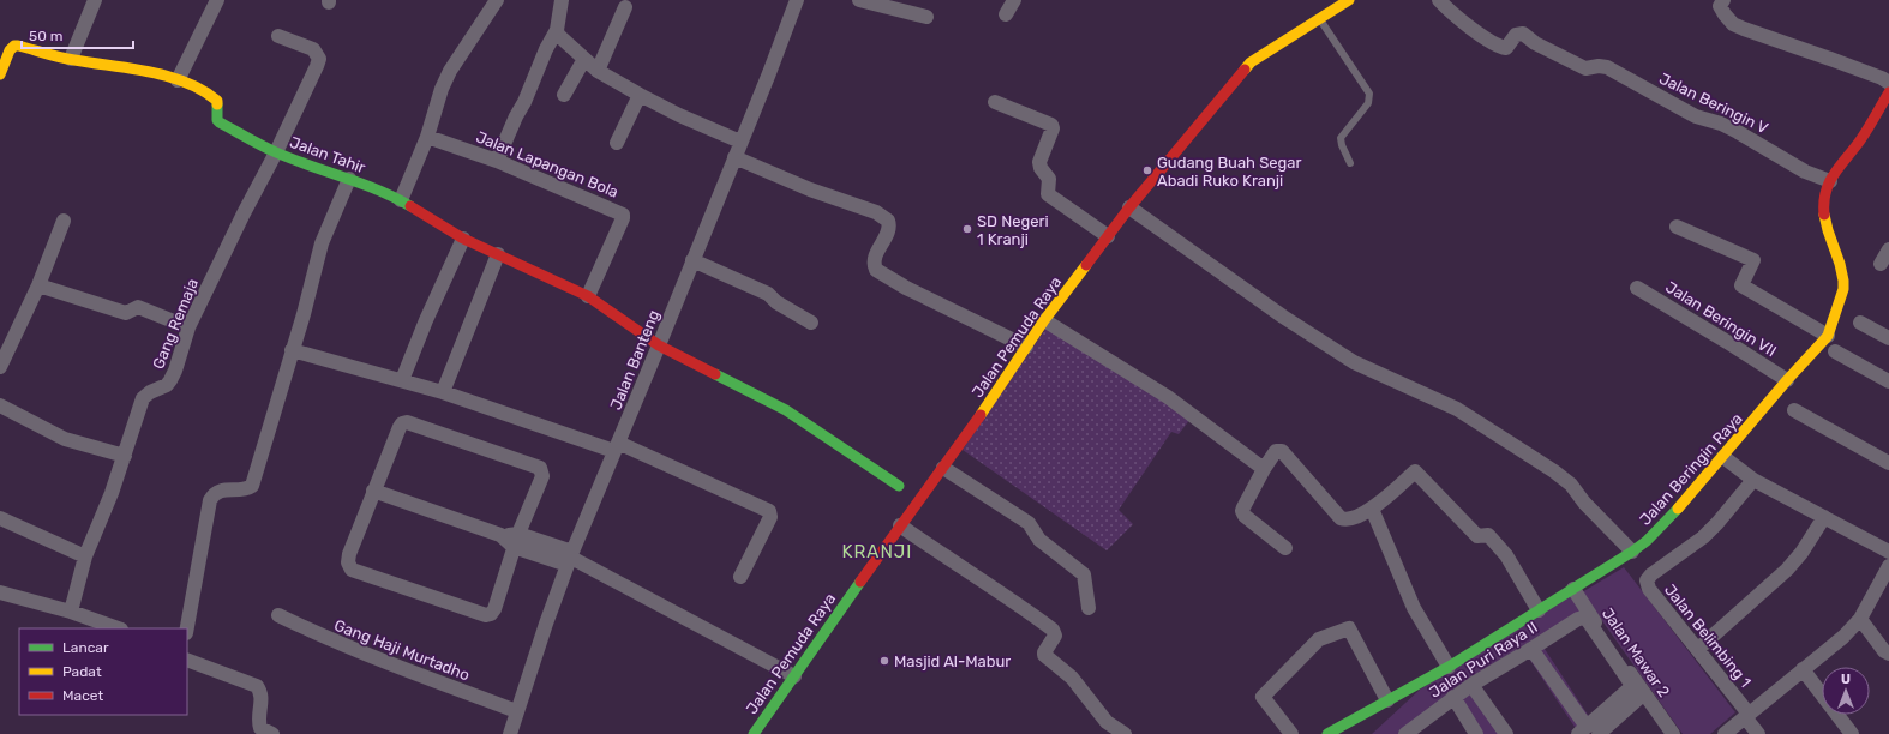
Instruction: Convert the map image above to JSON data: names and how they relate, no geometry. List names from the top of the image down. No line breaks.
{"streets":{"street":["Jalan Beringin V","Jalan Tahir","Jalan Lapangan Bola","Jalan Beringin VII","Gang Remaja","Jalan Pemuda Raya","Jalan Banteng","Jalan Beringin Raya","Jalan Belimbing 1","Gang Haji Murtadho","Jalan Mawar 2","Jalan Puri Raya II"]},"crossings":[["Jalan Beringin V","Jalan Beringin Raya"],["Jalan Tahir","Jalan Lapangan Bola"],["Jalan Tahir","Gang Remaja"],["Jalan Tahir","Jalan Banteng"],["Jalan Beringin VII","Jalan Beringin Raya"],["Jalan Banteng","Gang Haji Murtadho"],["Jalan Beringin Raya","Jalan Mawar 2"]],"districts":["KRANJI"],"places":["Gudang Buah Segar Abadi Ruko Kranji","SD Negeri 1 Kranji","Masjid Al-Mabur"],"legend":["Lancar","Padat","Macet"],"scale_bar":"50 m","north":"top"}
